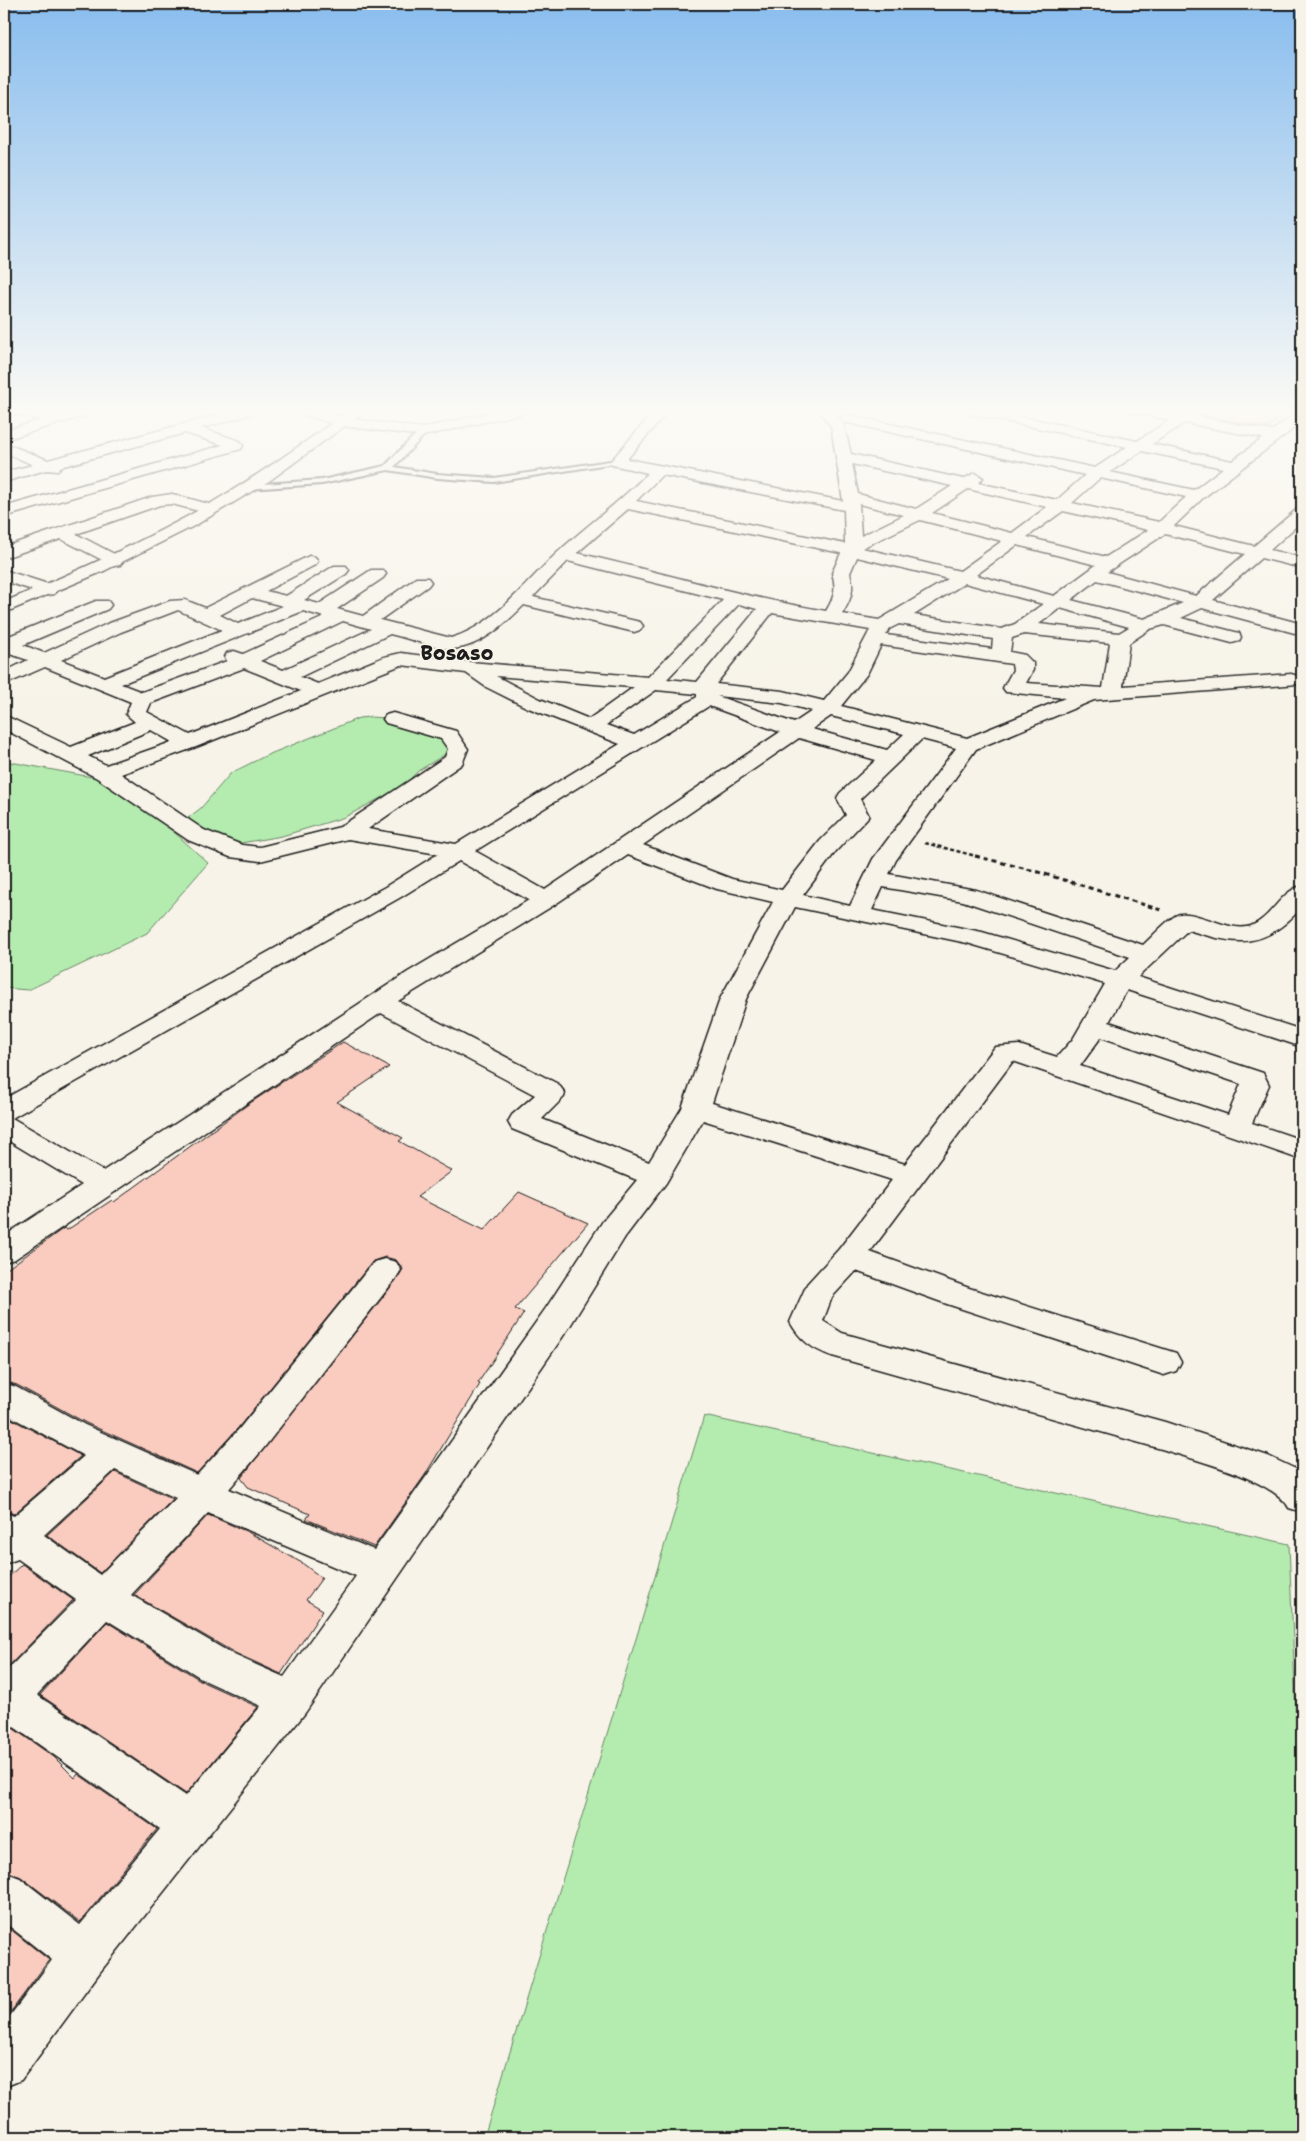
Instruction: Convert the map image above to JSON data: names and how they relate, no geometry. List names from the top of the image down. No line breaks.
{"districts":["Bosaso"]}
